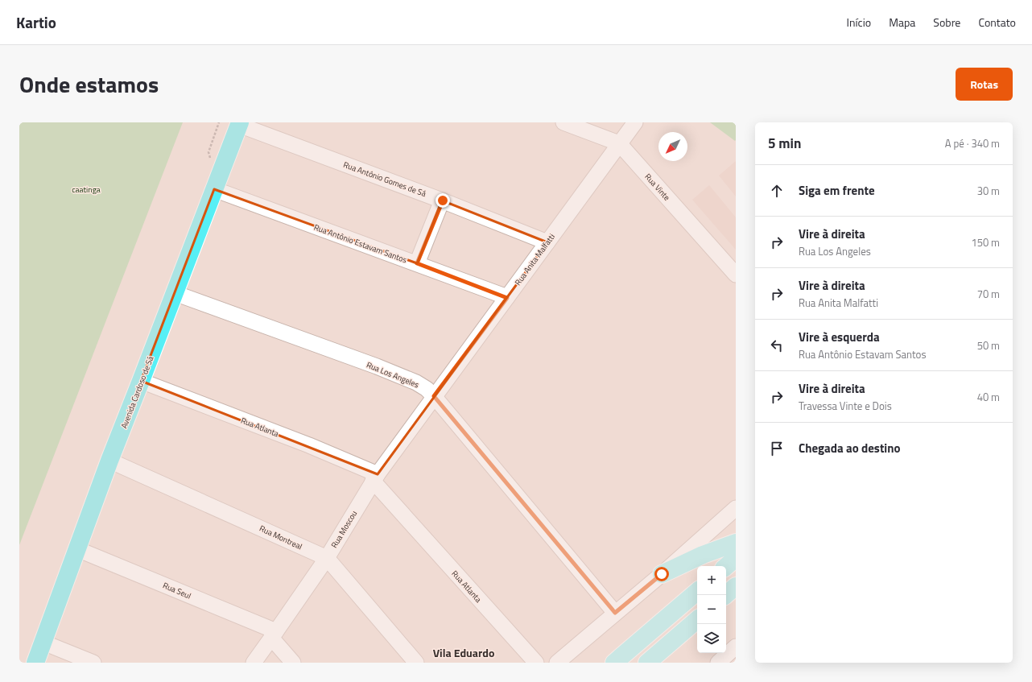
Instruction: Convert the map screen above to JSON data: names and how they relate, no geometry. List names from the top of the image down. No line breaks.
{"streets":{"highway":["Avenida Cardoso de Sá"],"street":["Rua Antônio Gomes de Sá","Rua Vinte","Rua Antônio Estavam Santos","Rua Anita Malfatti","Rua Los Angeles","Rua Atlanta","Rua Moscou","Rua Montreal","Rua Seul"]},"crossings":[["Rua Antônio Gomes de Sá","Rua Anita Malfatti"],["Rua Antônio Gomes de Sá","Avenida Cardoso de Sá"],["Rua Vinte","Rua Anita Malfatti"],["Rua Antônio Estavam Santos","Rua Anita Malfatti"],["Rua Antônio Estavam Santos","Avenida Cardoso de Sá"],["Rua Anita Malfatti","Rua Los Angeles"],["Rua Anita Malfatti","Rua Moscou"],["Rua Los Angeles","Avenida Cardoso de Sá"],["Rua Los Angeles","Rua Moscou"],["Avenida Cardoso de Sá","Rua Atlanta"],["Avenida Cardoso de Sá","Rua Montreal"],["Avenida Cardoso de Sá","Rua Seul"],["Rua Atlanta","Rua Moscou"],["Rua Moscou","Rua Montreal"],["Rua Moscou","Rua Seul"]],"districts":["Vila Eduardo"],"parks":["caatinga"],"north":"bottom left","page":{"header":"Kartio","nav":["Início","Mapa","Sobre","Contato"],"title":"Onde estamos","buttons":"Rotas","heading":["5 min","A pé · 340 m"],"list":[["Siga em frente","30 m"],["Vire à direita","Rua Los Angeles","150 m"],["Vire à direita","Rua Anita Malfatti","70 m"],["Vire à esquerda","Rua Antônio Estavam Santos","50 m"],["Vire à direita","Travessa Vinte e Dois","40 m"],"Chegada ao destino"],"map_buttons":["+","−"]}}
